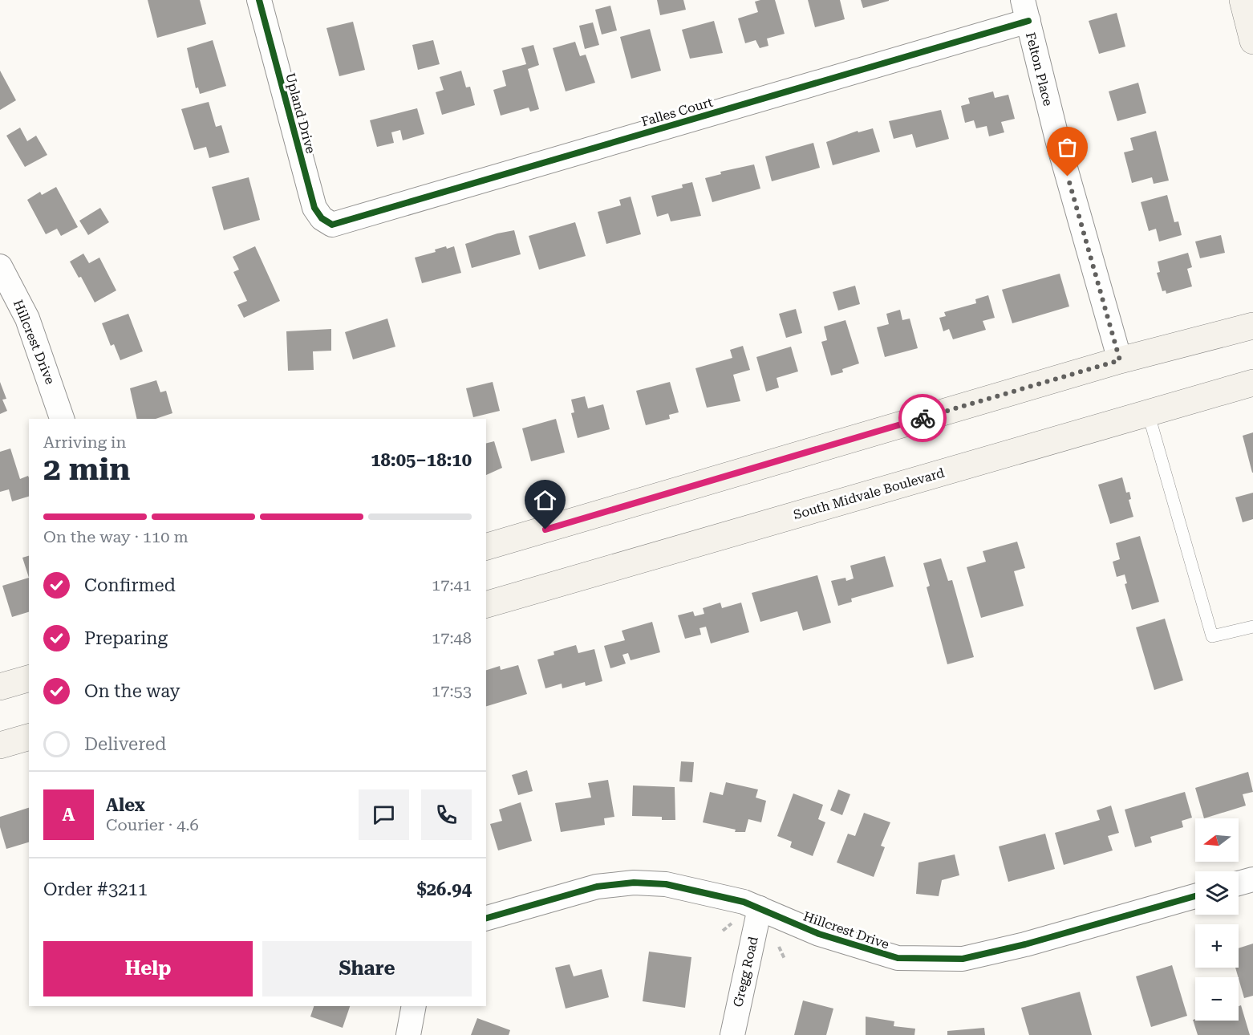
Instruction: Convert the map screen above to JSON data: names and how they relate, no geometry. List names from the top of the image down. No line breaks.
{"streets":{"main road":["South Midvale Boulevard"],"street":["Felton Place","Falles Court","Upland Drive","Hillcrest Drive","Gregg Road"]},"crossings":[["Felton Place","Falles Court"],["Falles Court","Upland Drive"],["Hillcrest Drive","Gregg Road"]],"north":"left","page":{"heading":["2 min","Arriving in","18:05–18:10"],"panel":["Alex","Courier · 4.6","Order #3211","$26.94"],"bar":"On the way · 110 m","list":[["Confirmed","17:41"],["Preparing","17:48"],["On the way","17:53"],"Delivered"],"round":"A","map_buttons":["+","−"],"buttons":["Help","Share"]}}
